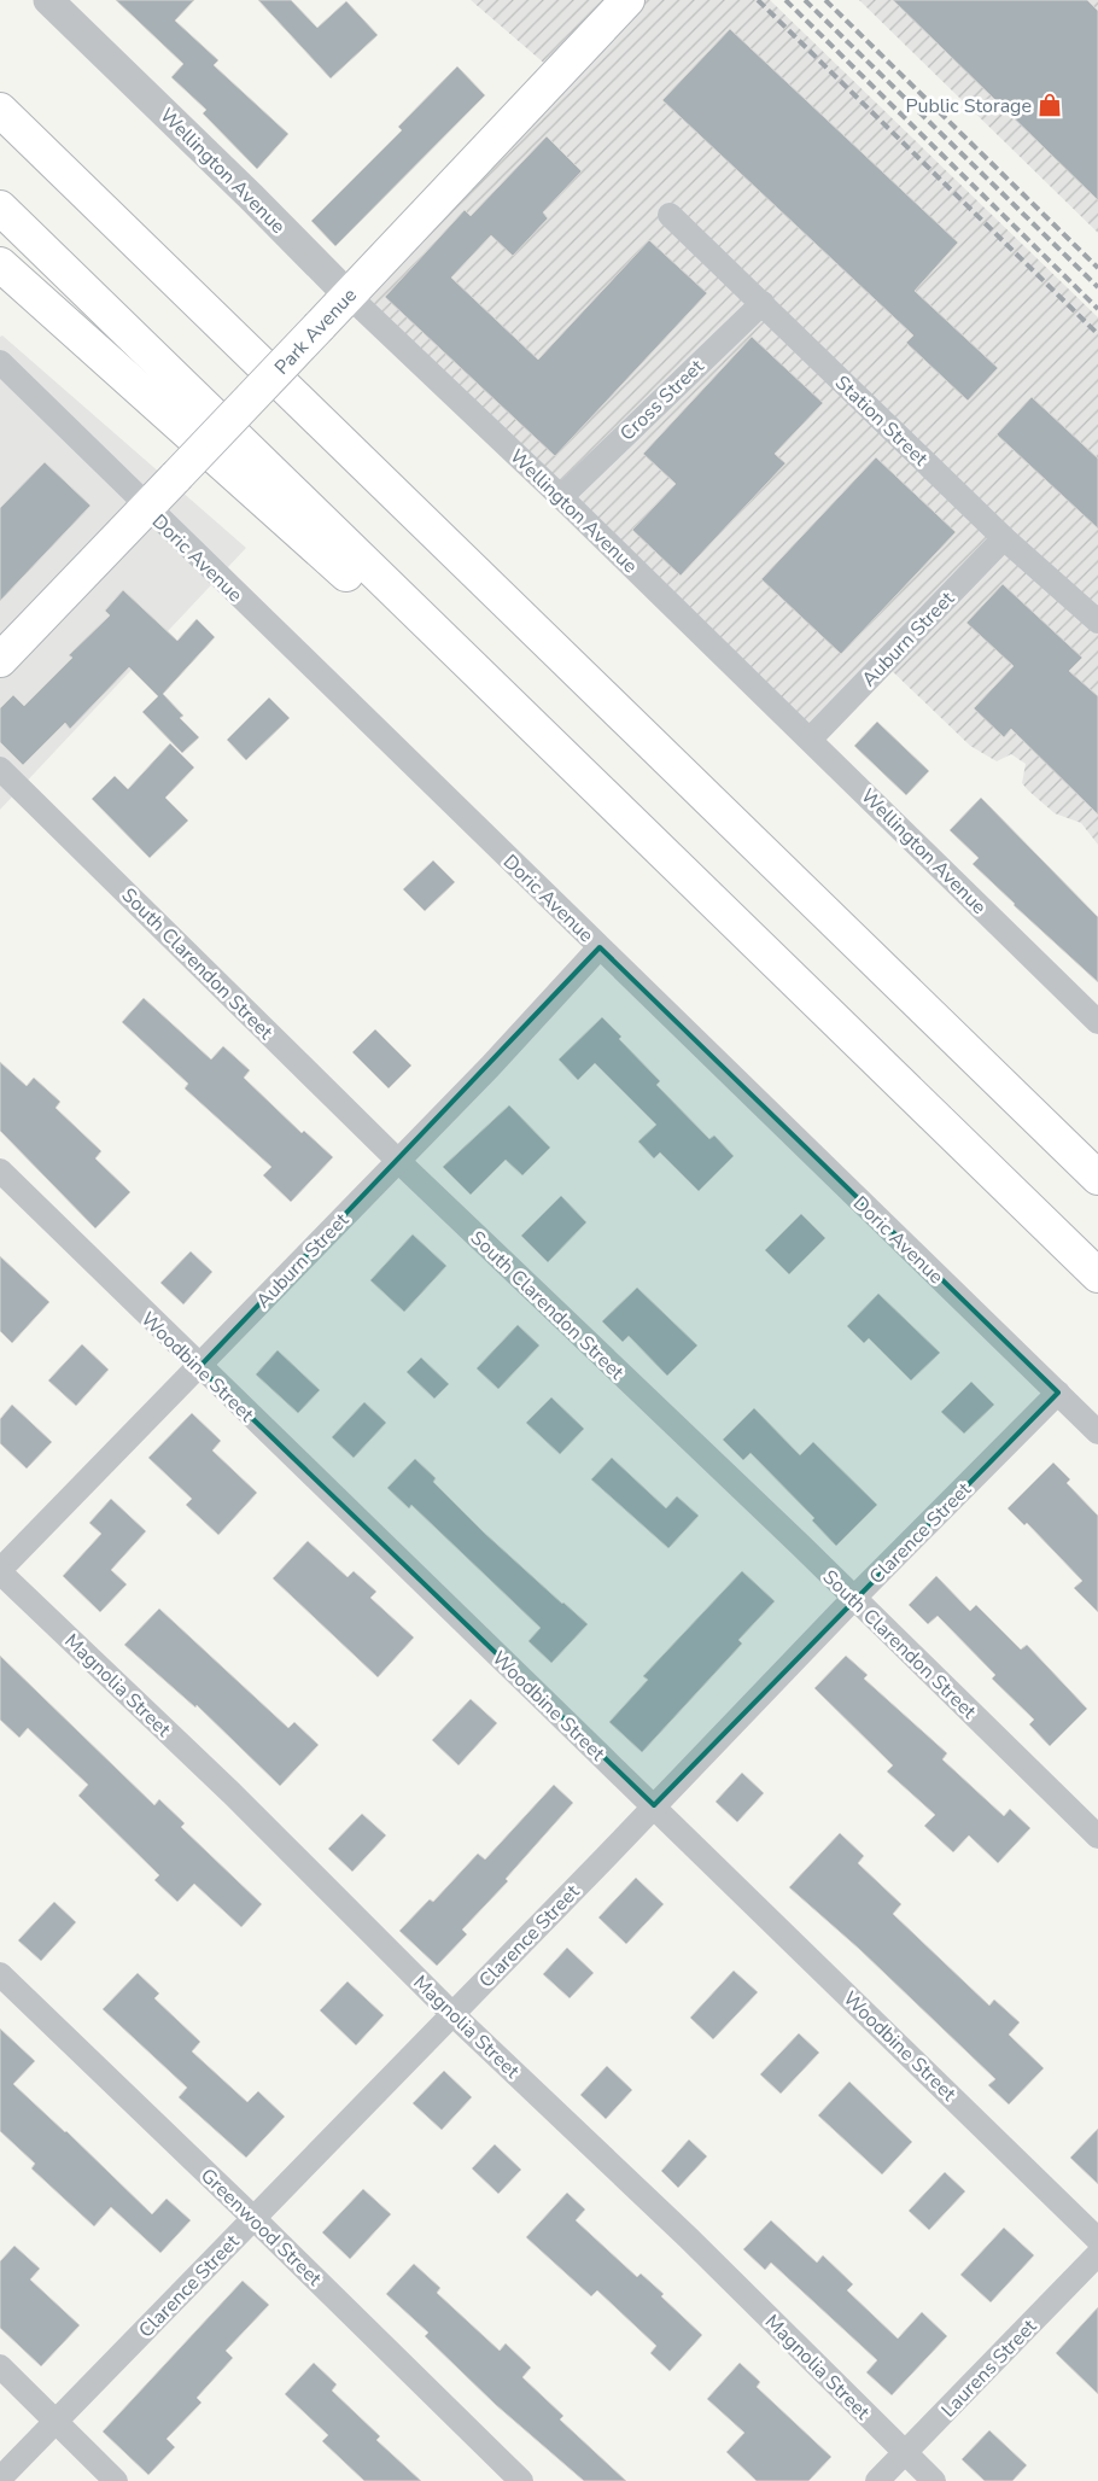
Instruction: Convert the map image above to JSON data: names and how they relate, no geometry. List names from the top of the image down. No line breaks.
{"streets":{"main road":["Park Avenue"],"street":["Wellington Avenue","Cross Street","Station Street","Doric Avenue","Auburn Street","South Clarendon Street","Woodbine Street","Clarence Street","Magnolia Street","Greenwood Street","Laurens Street"]},"crossings":[["Wellington Avenue","Park Avenue"],["Wellington Avenue","Cross Street"],["Wellington Avenue","Auburn Street"],["Park Avenue","Doric Avenue"],["Cross Street","Station Street"],["Station Street","Auburn Street"],["Doric Avenue","Auburn Street"],["Doric Avenue","Clarence Street"],["Auburn Street","South Clarendon Street"],["Auburn Street","Woodbine Street"],["Auburn Street","Magnolia Street"],["South Clarendon Street","Clarence Street"],["Woodbine Street","Clarence Street"],["Clarence Street","Magnolia Street"],["Clarence Street","Greenwood Street"],["Magnolia Street","Laurens Street"]],"places":{"shop":["Public Storage"]}}
